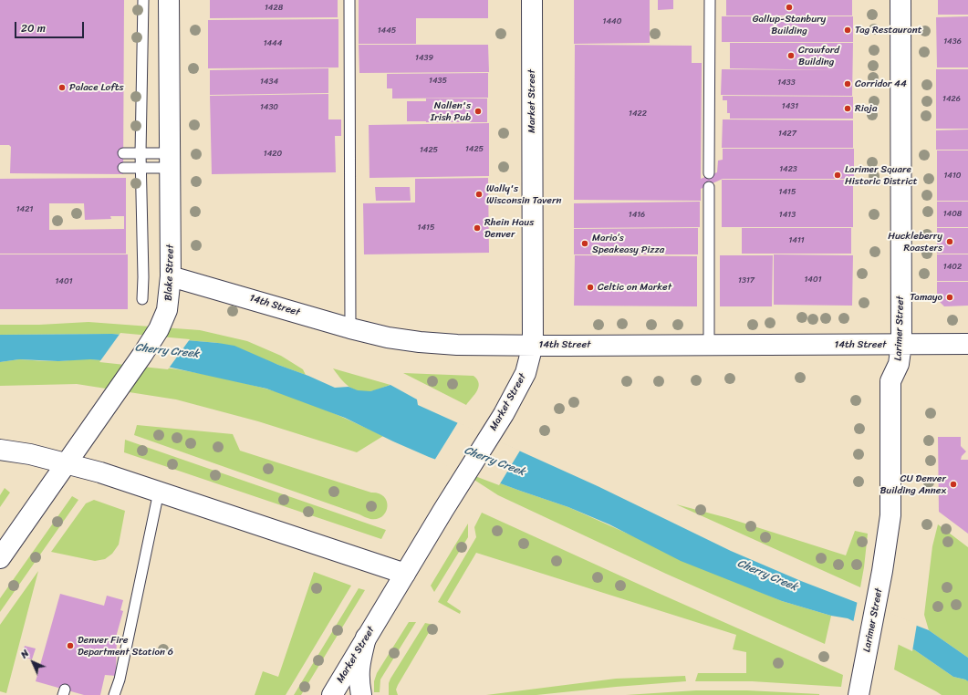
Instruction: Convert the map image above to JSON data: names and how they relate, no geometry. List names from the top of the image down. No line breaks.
{"streets":{"main road":["Market Street","Blake Street","14th Street","Larimer Street"]},"crossings":[["Market Street","14th Street"],["Blake Street","14th Street"],["14th Street","Larimer Street"]],"water":["Cherry Creek"],"places":["Gallup-Stanbury Building","Tag Restaurant","Crawford Building","Corridor 44","Palace Lofts","Rioja","Nallen's Irish Pub","Larimer Square Historic District","Wally's Wisconsin Tavern","Rhein Haus Denver","Huckleberry Roasters","Mario’s Speakeasy Pizza","Celtic on Market","Tamayo","CU Denver Building Annex","Denver Fire Department Station 6"],"house_numbers":["1428","1440","1445","1436","1444","1439","1435","1434","1433","1426","1431","1430","1422","1427","1425","1425","1420","1423","1410","1415","1421","1408","1416","1413","1415","1411","1402","1401","1317","1401"],"scale_bar":"20 m","north":"top left"}
